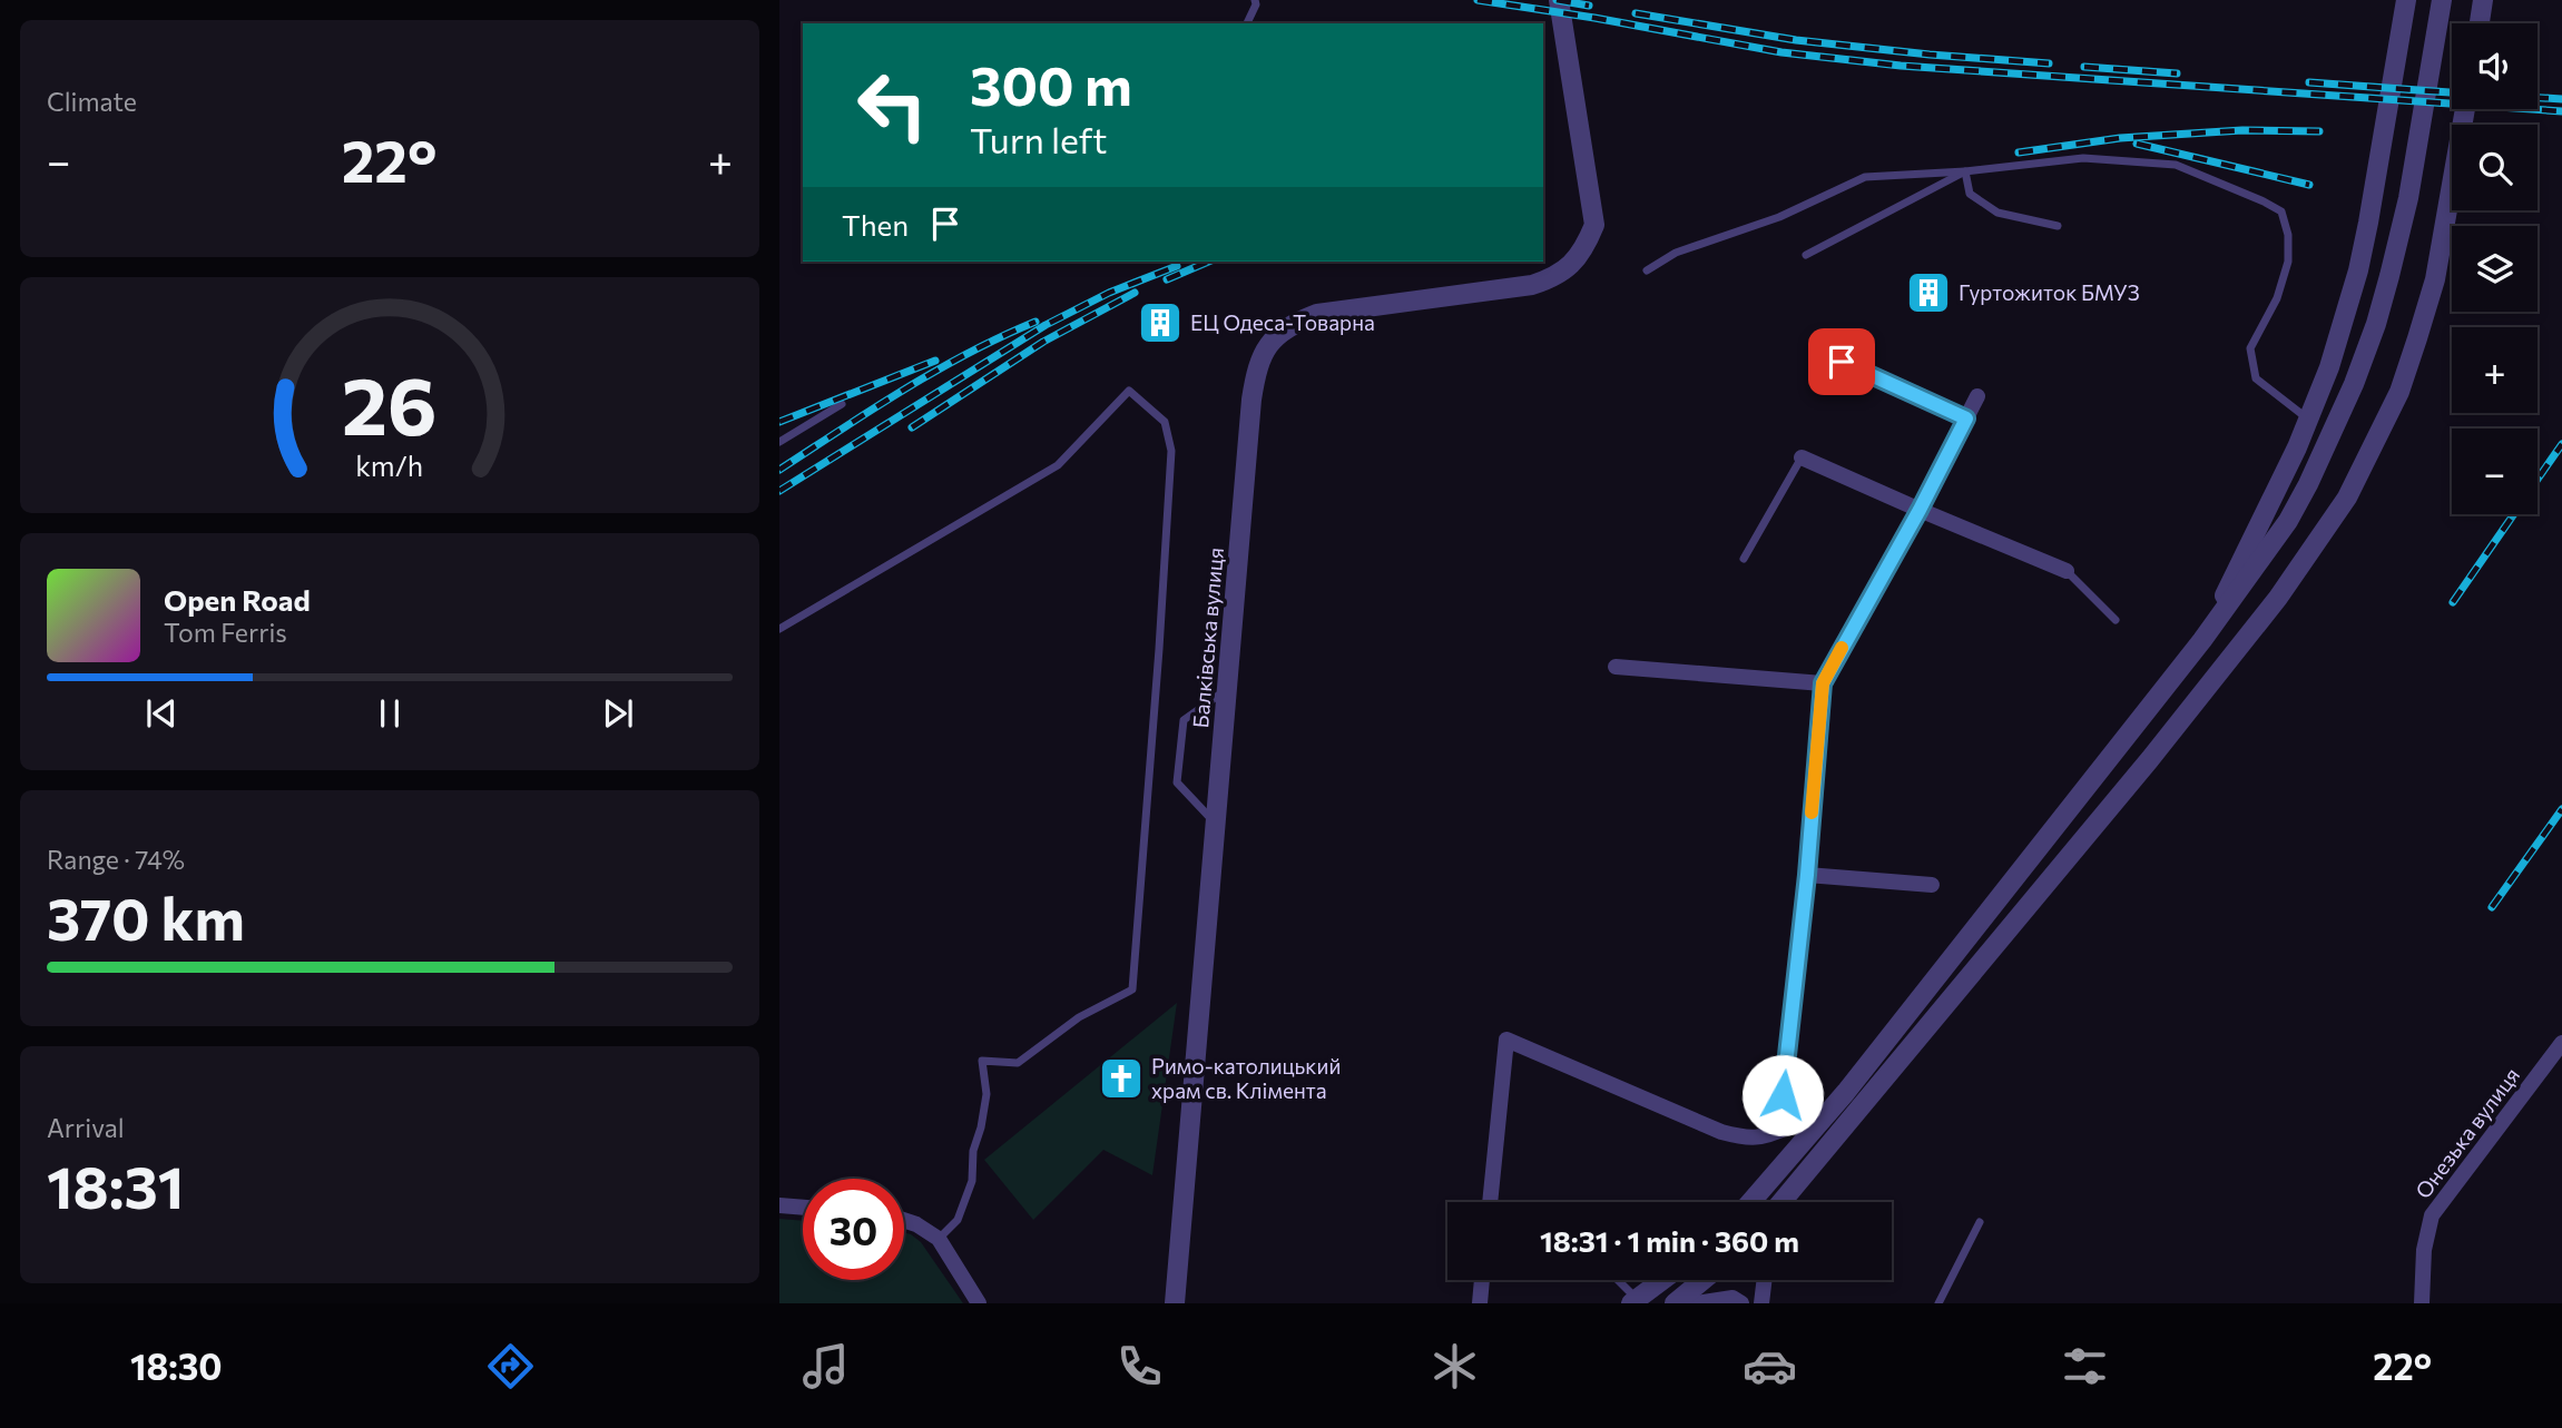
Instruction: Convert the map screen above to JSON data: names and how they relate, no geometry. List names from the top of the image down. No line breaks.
{"streets":{"street":["Балківська вулиця","Онезька вулиця"]},"places":{"building":["Гуртожиток БМУЗ","ЕЦ Одеса-Товарна"],"church":["Римо-католицький храм св. Клімента"]},"page":{"tile":["Climate",["Range · 74%","370 km"],["Arrival","18:31"]],"map_buttons":["+","−"],"turn":["300 m","Turn left"],"heat":["−","22°","+"],"then":"Then","song":["Open Road","Tom Ferris"],"limit":"30","trip":"18:31 · 1 min · 360 m","tabs":["18:30","22°"],"gauge":["26","km/h"]}}
